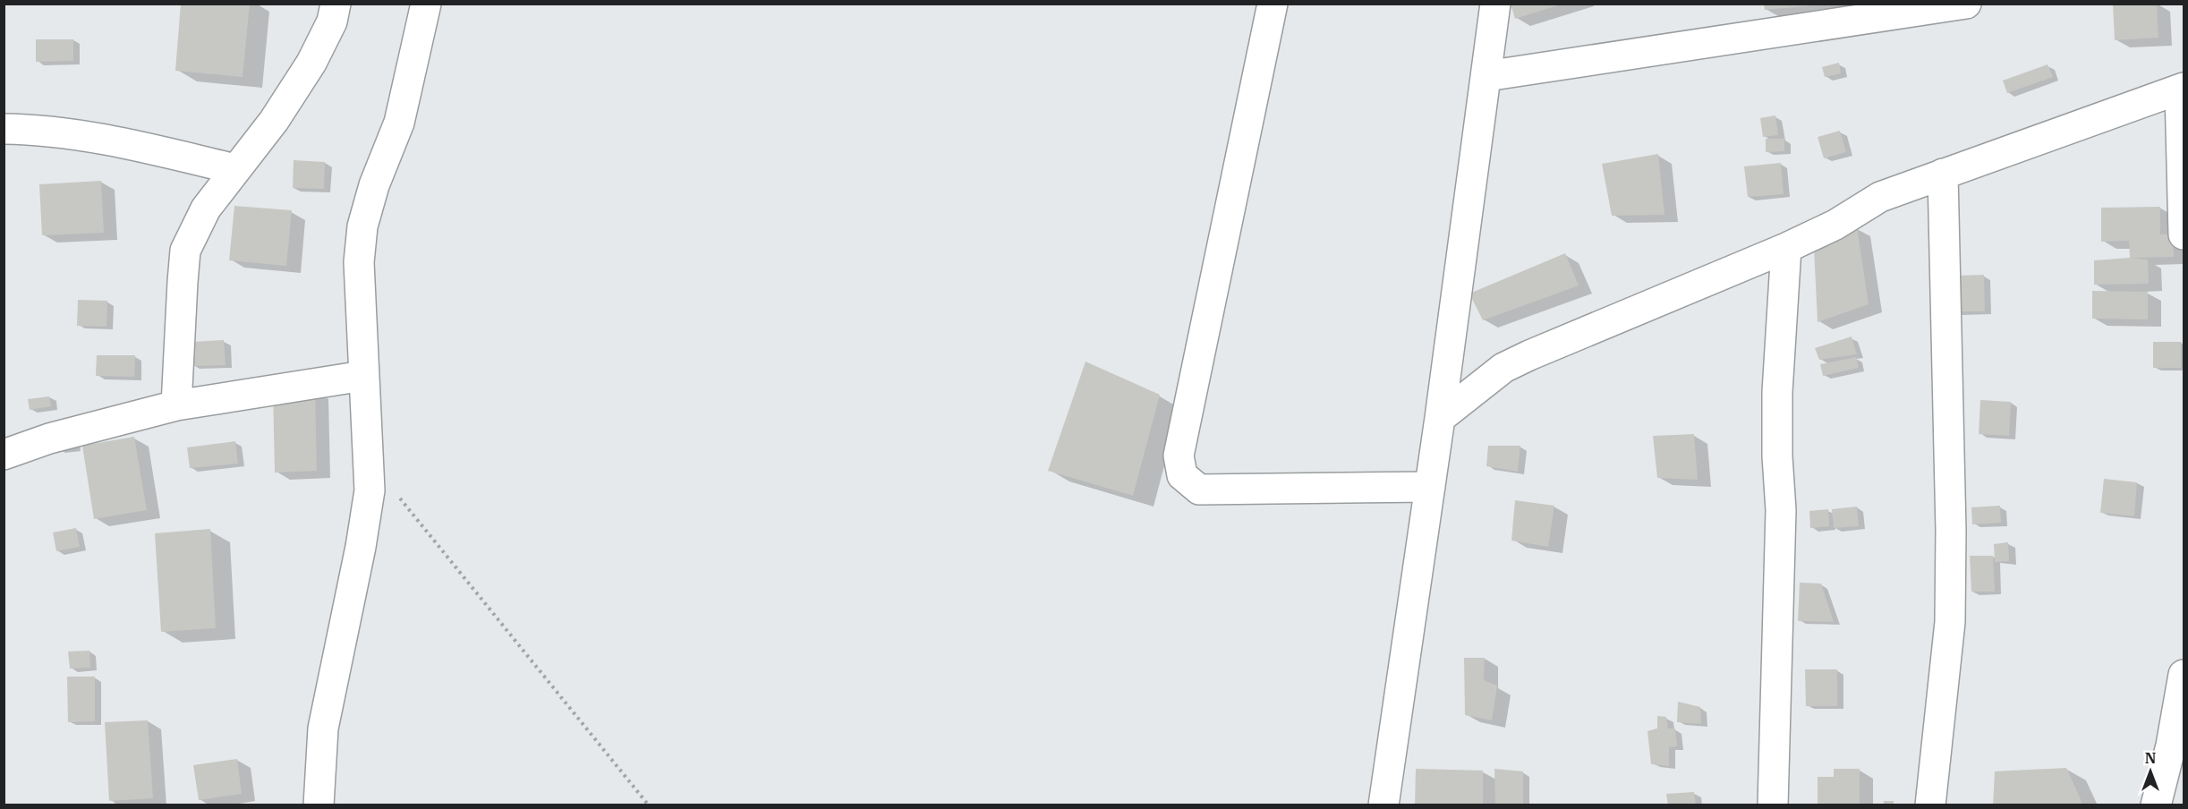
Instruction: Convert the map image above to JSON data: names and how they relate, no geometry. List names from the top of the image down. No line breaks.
{"north":"top"}
